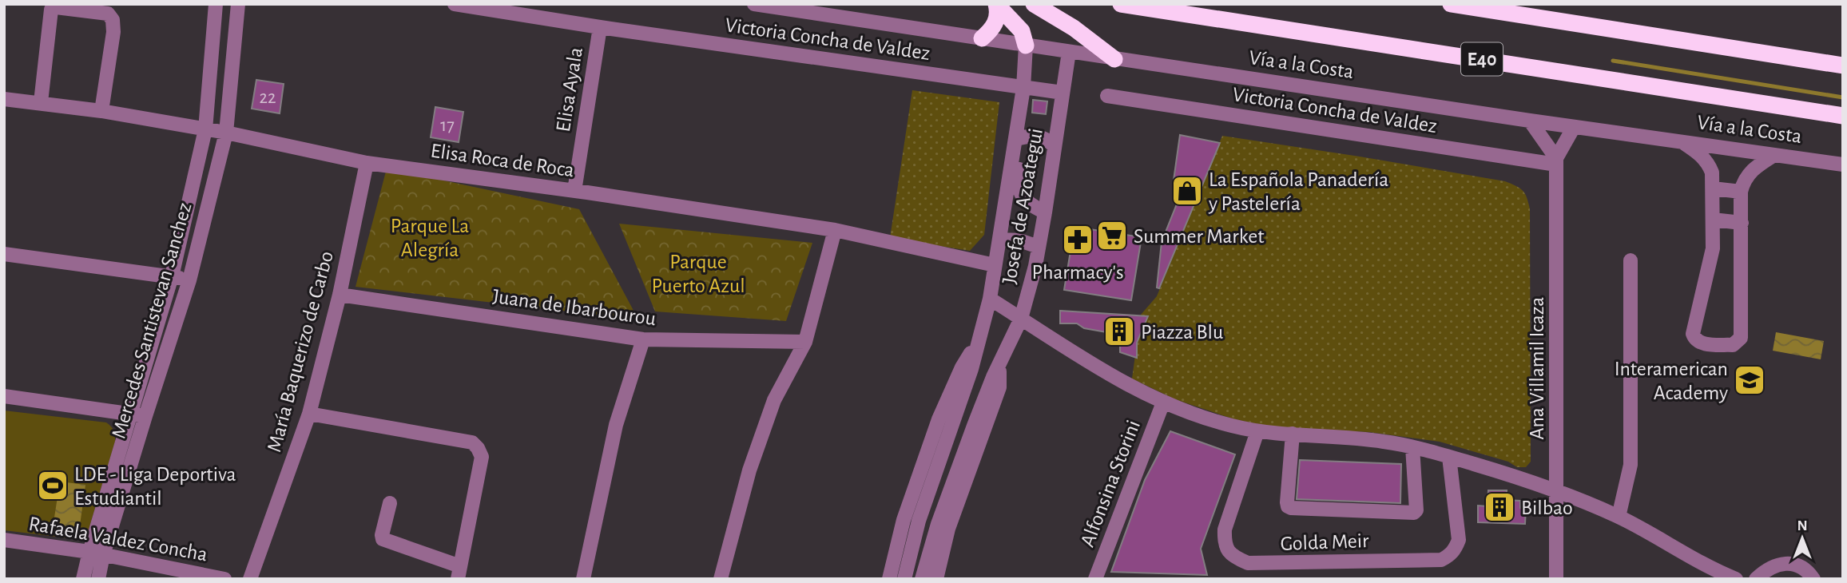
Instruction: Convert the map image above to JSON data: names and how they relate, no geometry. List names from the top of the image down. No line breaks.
{"streets":{"highway":["E40","Vía a la Costa"],"street":["Victoria Concha de Valdez","Elisa Ayala","Elisa Roca de Roca","Josefa de Azoategui","Juana de Ibarbourou","Mercedes Santistevan Sanchez","María Baquerizo de Carbo","Ana Villamil Icaza","Alfonsina Storini","Rafaela Valdez Concha","Golda Meir"]},"crossings":[["Victoria Concha de Valdez","Elisa Ayala"],["Victoria Concha de Valdez","Josefa de Azoategui"],["Victoria Concha de Valdez","Ana Villamil Icaza"],["Vía a la Costa","Josefa de Azoategui"],["Vía a la Costa","Ana Villamil Icaza"],["Elisa Ayala","Elisa Roca de Roca"],["Elisa Roca de Roca","Josefa de Azoategui"],["Elisa Roca de Roca","Mercedes Santistevan Sanchez"],["Elisa Roca de Roca","María Baquerizo de Carbo"],["Juana de Ibarbourou","María Baquerizo de Carbo"],["Mercedes Santistevan Sanchez","Rafaela Valdez Concha"]],"parks":["Parque La Alegría","Parque Puerto Azul"],"places":{"shop":["La Española Panadería y Pastelería"],"supermarket":["Summer Market"],"pharmacy":["Pharmacy's"],"building":["Piazza Blu","Bilbao"],"school or university":["Interamerican Academy"],"sports":["LDE - Liga Deportiva Estudiantil"]},"house_numbers":["22","17"],"north":"top"}
